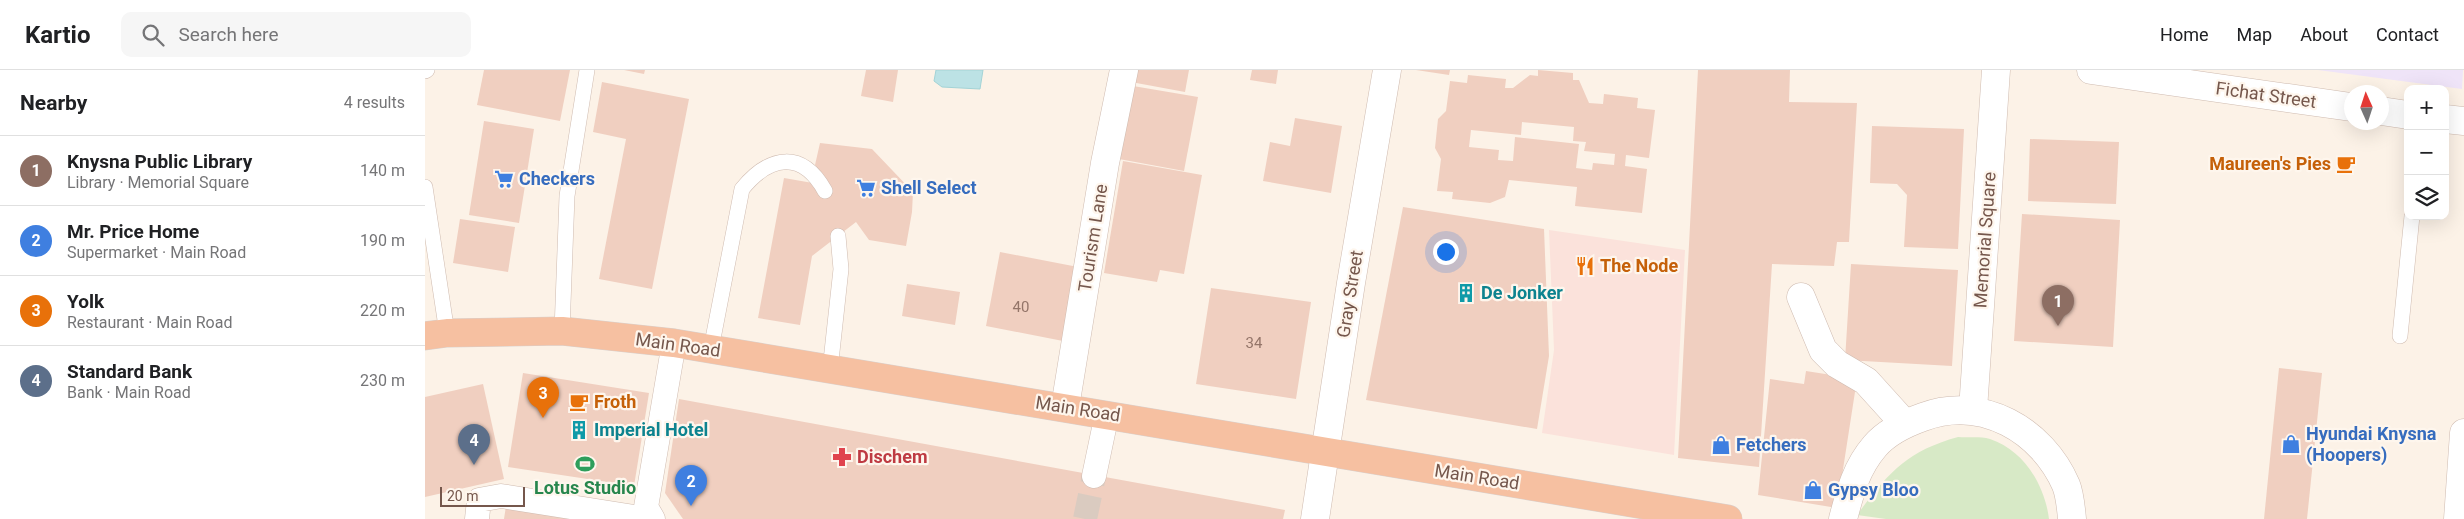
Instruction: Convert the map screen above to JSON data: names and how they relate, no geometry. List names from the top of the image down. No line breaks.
{"streets":{"highway":["Main Road"],"street":["Fichat Street","Tourism Lane","Memorial Square","Gray Street"]},"crossings":[["Tourism Lane","Main Road"],["Gray Street","Main Road"]],"places":{"cafe":["Maureen's Pies","Froth"],"supermarket":["Checkers","Shell Select"],"restaurant":["The Node"],"building":["De Jonker","Imperial Hotel"],"shop":["Hyundai Knysna (Hoopers)","Fetchers","Gypsy Bloo"],"pharmacy":["Dischem"],"sports":["Lotus Studio"]},"house_numbers":["40","34"],"scale_bar":"20 m","north":"top","page":{"header":"Kartio","search":"Search here","nav":["Home","Map","About","Contact"],"heading":["Nearby","4 results"],"map_buttons":["+","−"],"list":[{"mark":"1","name":"Knysna Public Library","note":"Library · Memorial Square","value":"140 m"},{"mark":"2","name":"Mr. Price Home","note":"Supermarket · Main Road","value":"190 m"},{"mark":"3","name":"Yolk","note":"Restaurant · Main Road","value":"220 m"},{"mark":"4","name":"Standard Bank","note":"Bank · Main Road","value":"230 m"}],"pins":["1","3","4","2"],"scale":"20 m"}}
